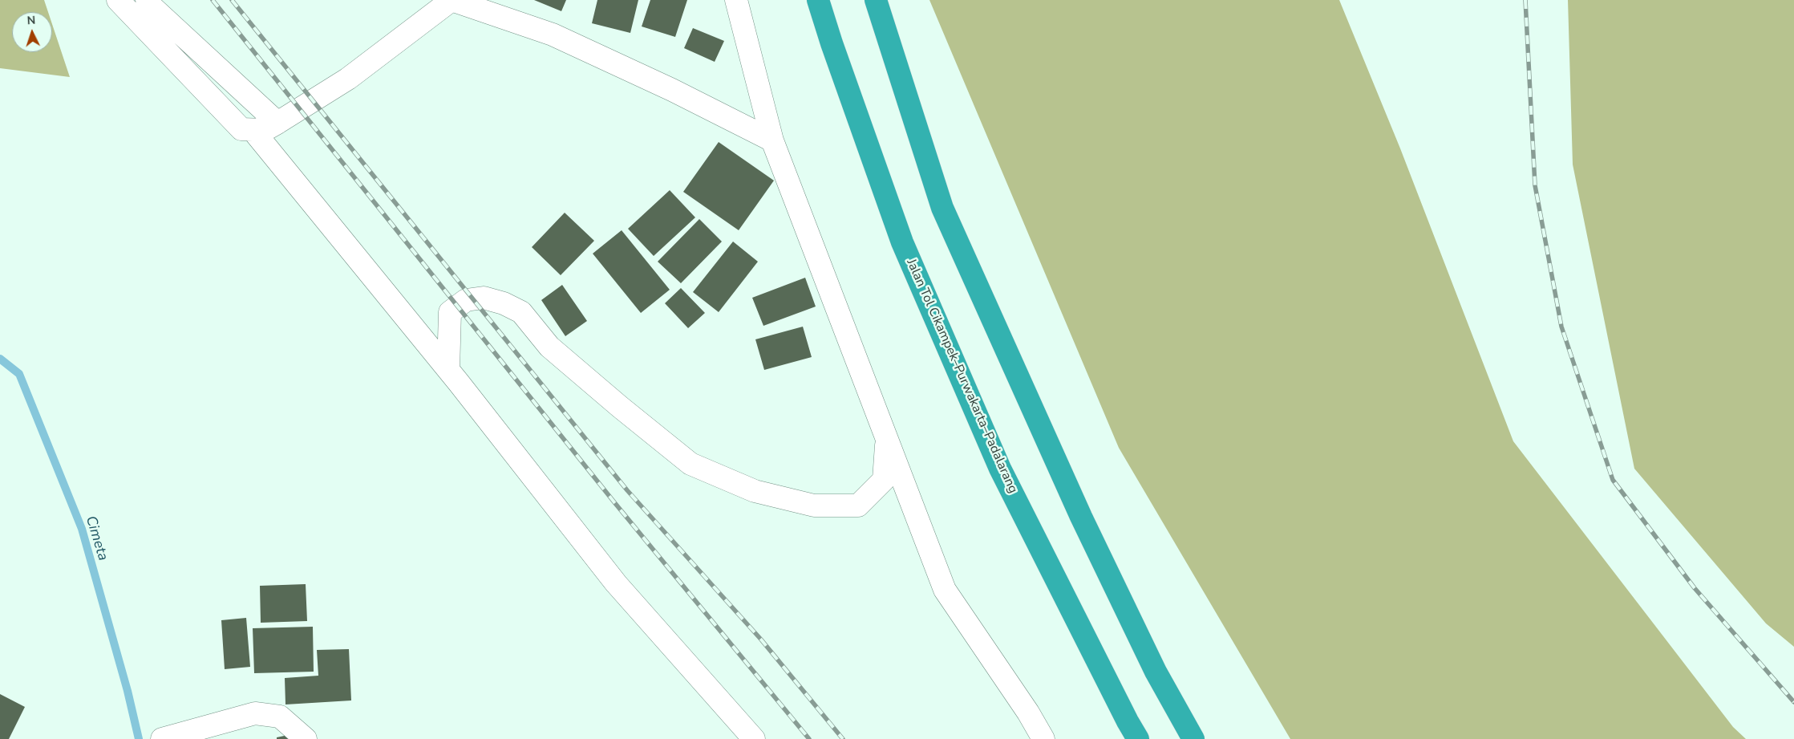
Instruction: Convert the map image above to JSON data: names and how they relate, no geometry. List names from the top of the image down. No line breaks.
{"streets":{"highway":["Jalan Tol Cikampek–Purwakarta–Padalarang"]},"water":["Cimeta"],"north":"top"}
